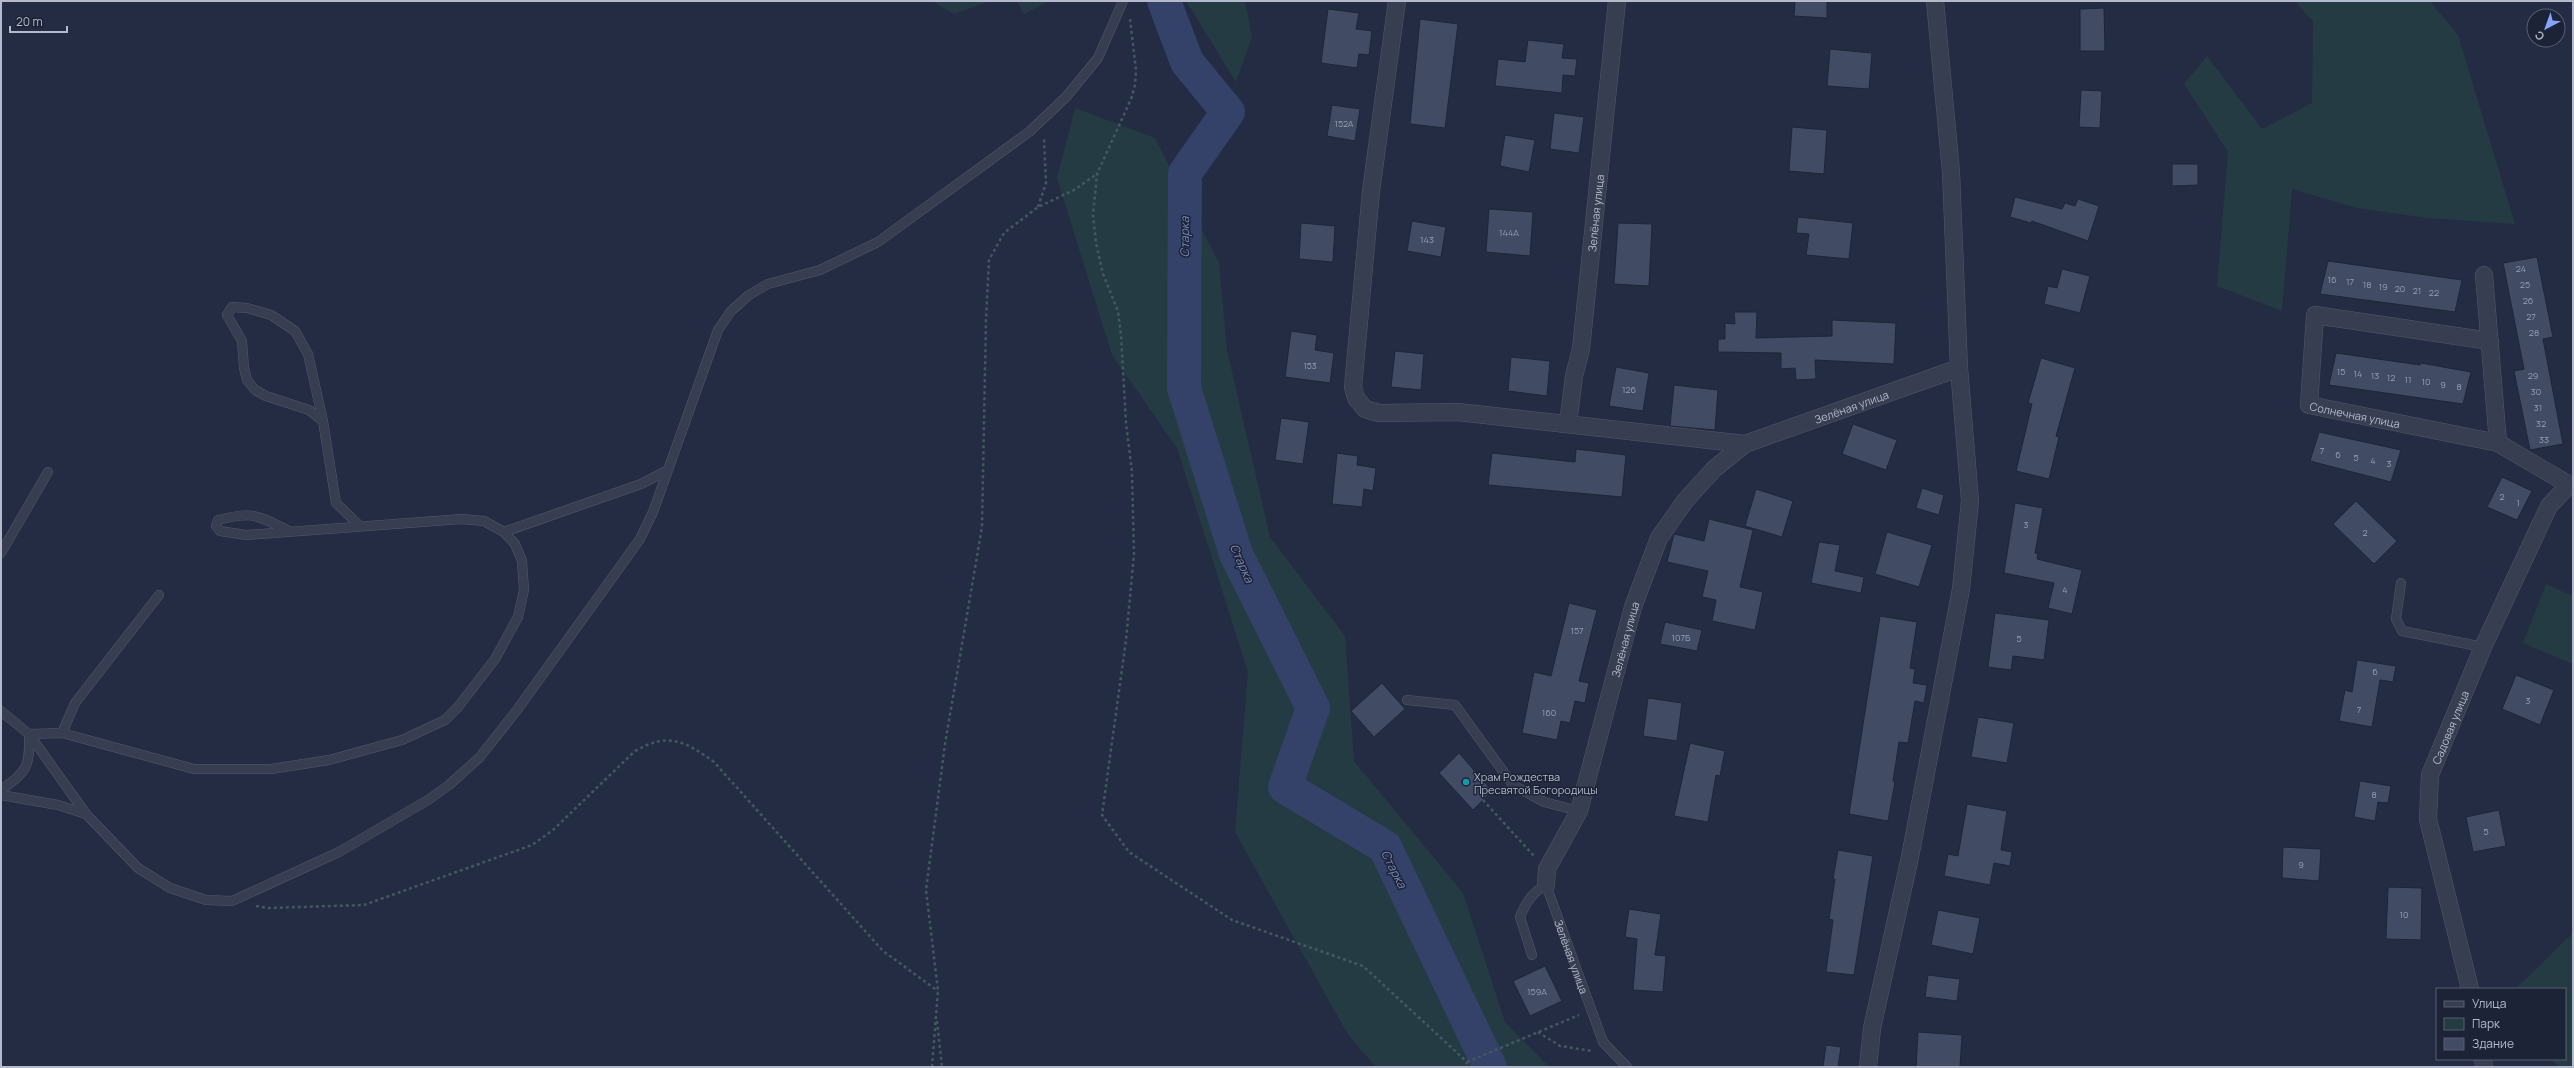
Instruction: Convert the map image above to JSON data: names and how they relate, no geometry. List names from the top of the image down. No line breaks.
{"streets":{"street":["Зелёная улица","Солнечная улица","Садовая улица"]},"crossings":[["Солнечная улица","Садовая улица"]],"water":["Старка"],"places":["Храм Рождества Пресвятой Богородицы"],"house_numbers":["152А","144А","143","24","16","17","18","25","19","20","21","22","26","27","28","153","15","14","13","29","12","11","10","9","8","126","30","31","32","33","7","6","5","4","3","2","1","3","2","4","157","107Б","5","6","3","7","160","8","5","9","10","159А"],"legend":["Улица","Парк","Здание"],"scale_bar":"20 m","north":"bottom left"}
